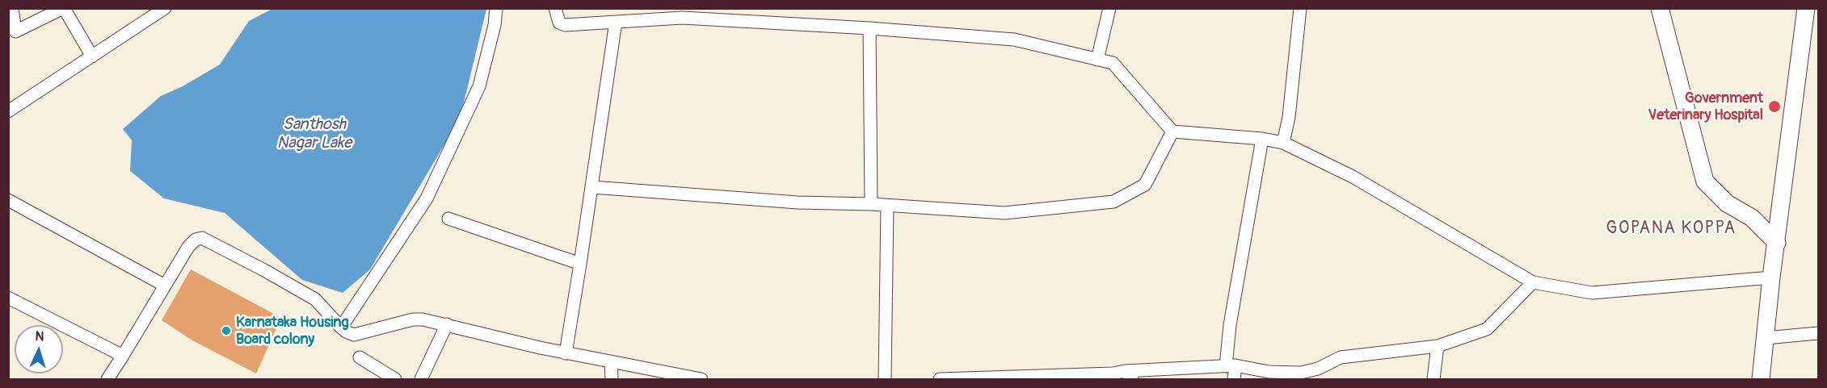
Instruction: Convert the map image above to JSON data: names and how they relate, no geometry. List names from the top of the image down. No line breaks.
{"districts":["GOPANA KOPPA"],"water":["Santhosh Nagar Lake"],"places":["Government Veterinary Hospital","Karnataka Housing Board colony"],"north":"top"}
